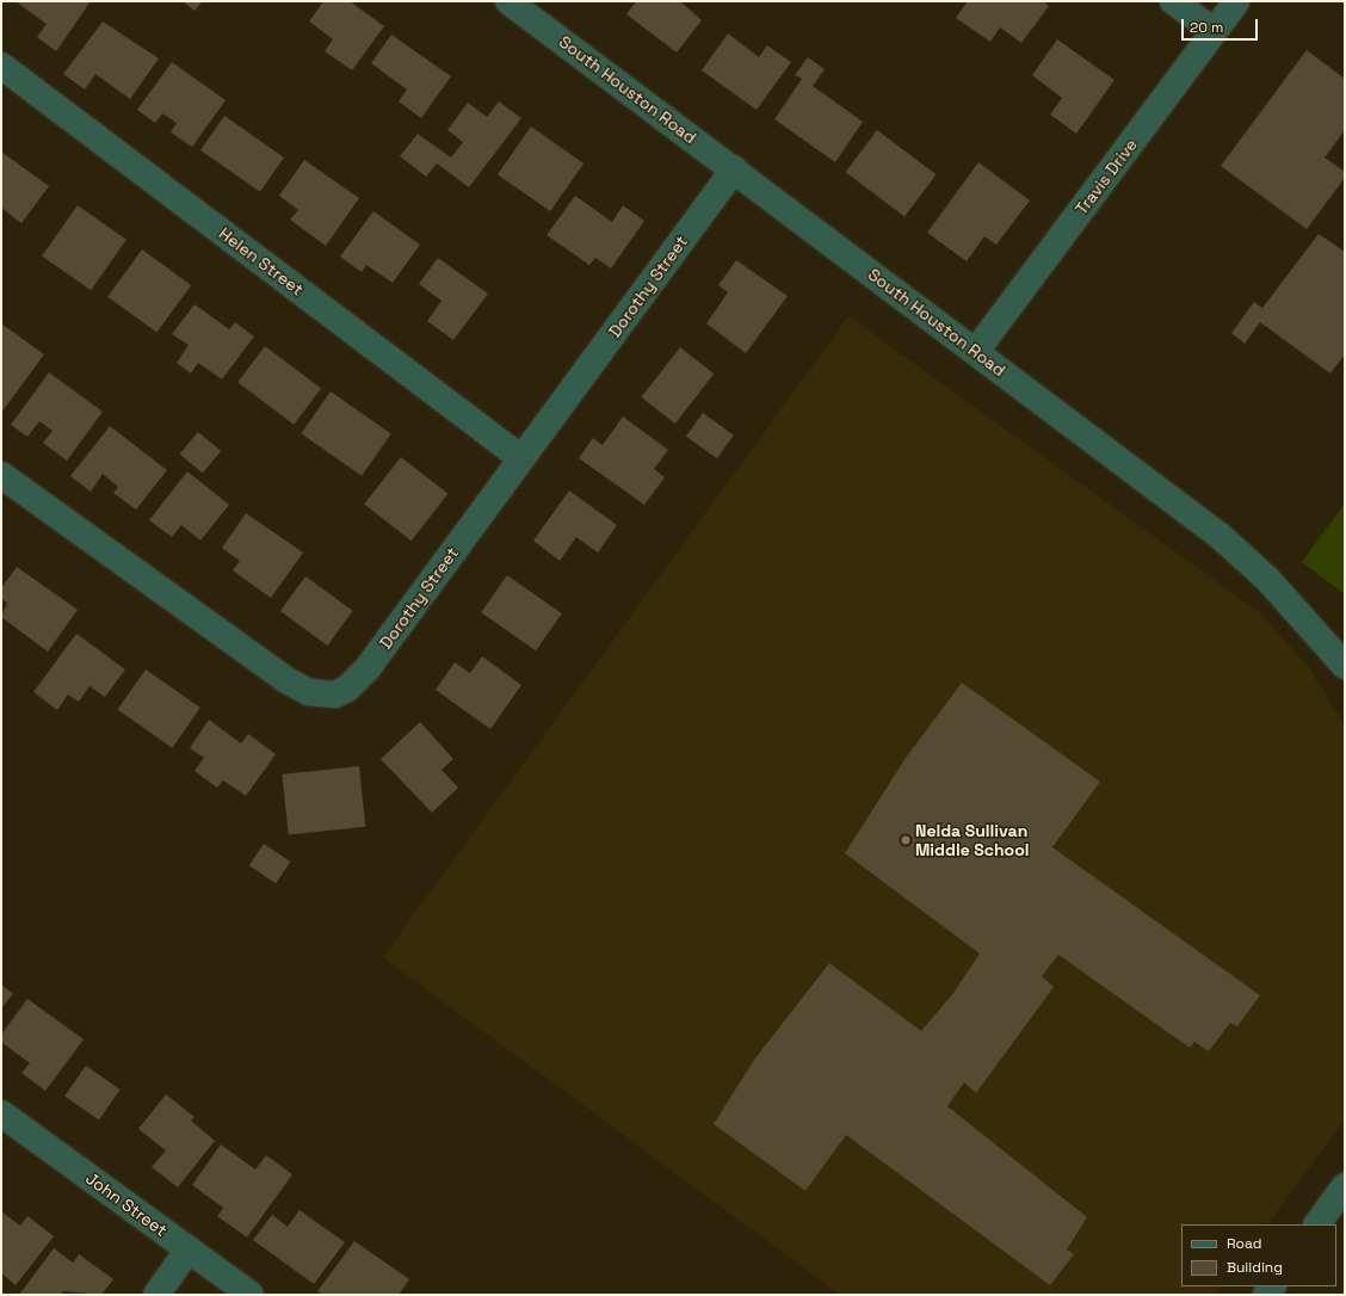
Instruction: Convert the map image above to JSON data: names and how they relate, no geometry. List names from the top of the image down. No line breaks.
{"streets":{"street":["South Houston Road","Travis Drive","Helen Street","Dorothy Street","John Street"]},"crossings":[["South Houston Road","Travis Drive"],["South Houston Road","Dorothy Street"],["Helen Street","Dorothy Street"]],"places":["Nelda Sullivan Middle School"],"legend":["Road","Building"],"scale_bar":"20 m"}
